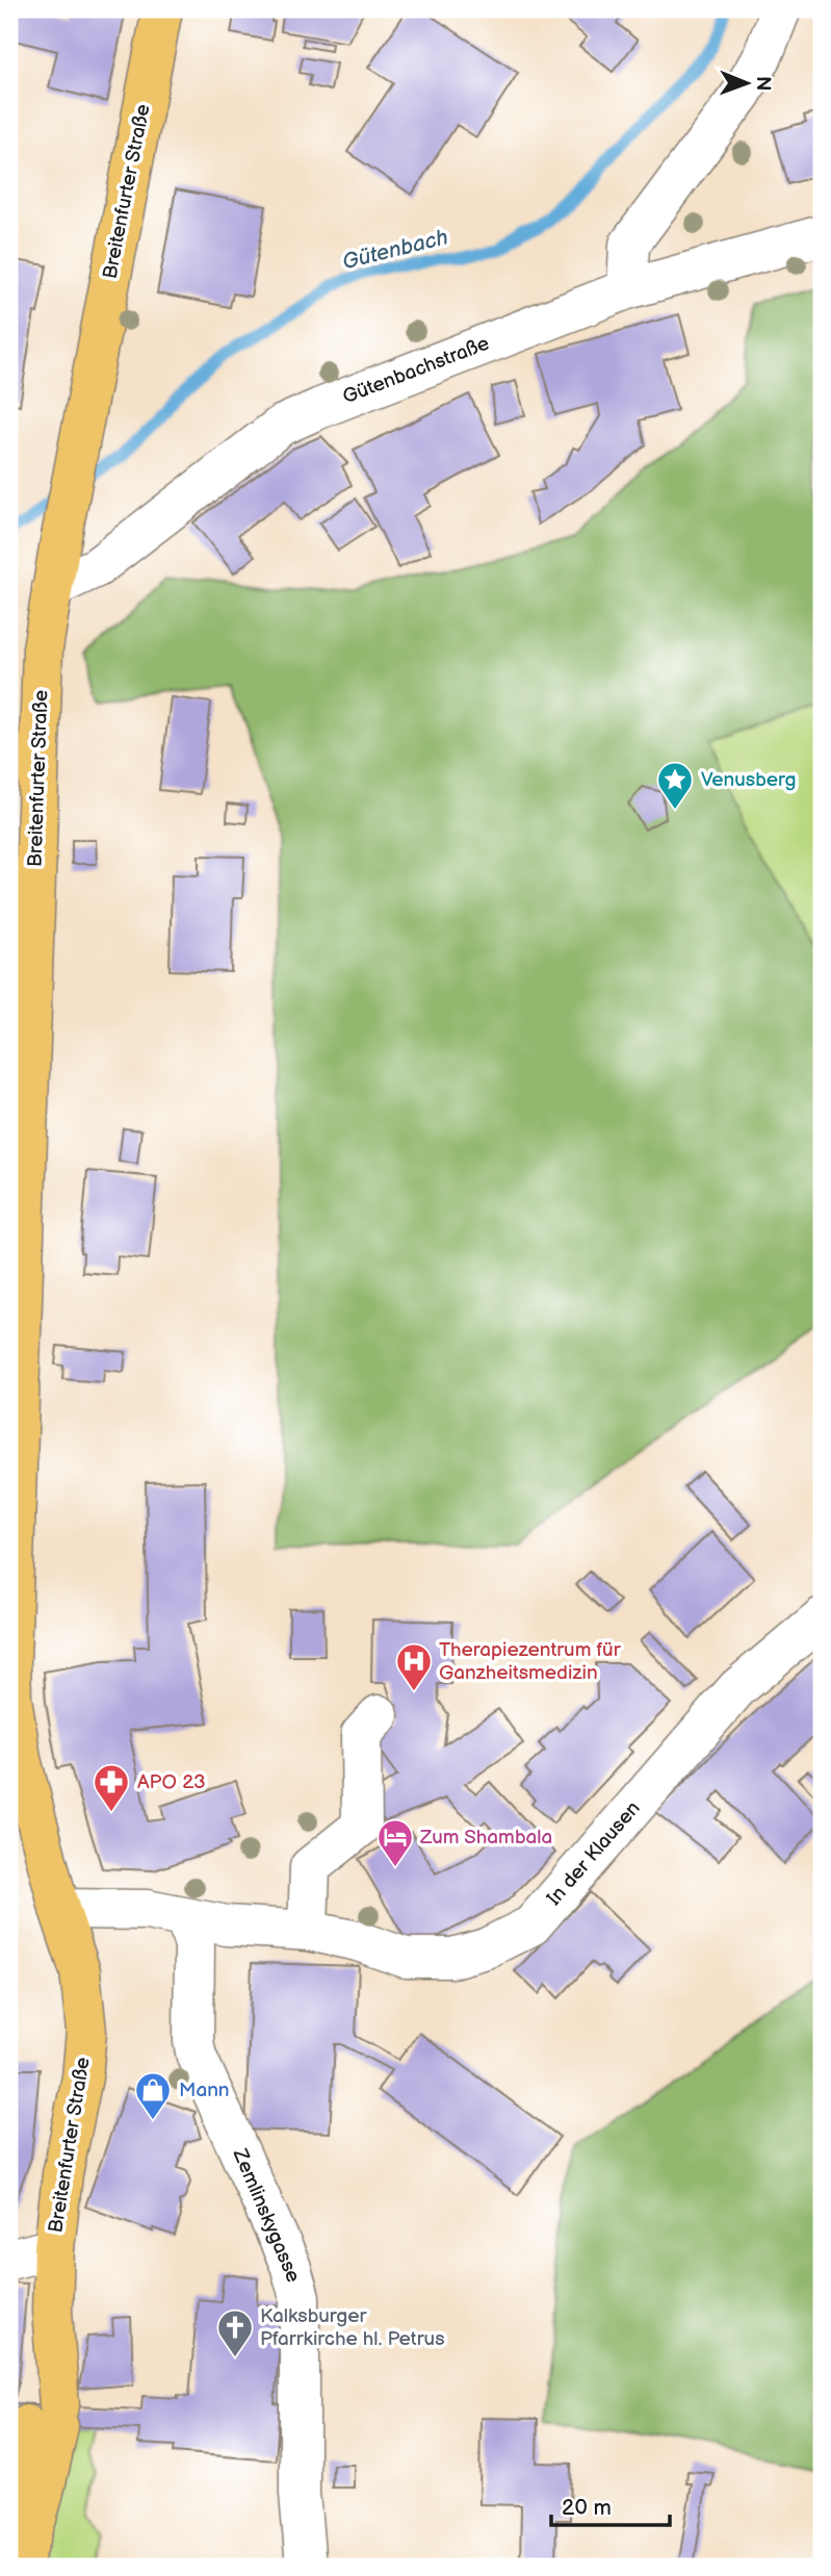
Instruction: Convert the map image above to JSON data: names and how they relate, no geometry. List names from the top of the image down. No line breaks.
{"streets":{"main road":["Breitenfurter Straße"],"street":["Gütenbachstraße","In der Klausen","Zemlinskygasse"]},"crossings":[["Breitenfurter Straße","Gütenbachstraße"],["Breitenfurter Straße","In der Klausen"],["In der Klausen","Zemlinskygasse"]],"water":["Gütenbach"],"places":{"place":["Venusberg"],"hospital":["Therapiezentrum für Ganzheitsmedizin"],"pharmacy":["APO 23"],"hotel":["Zum Shambala"],"shop":["Mann"],"church":["Kalksburger Pfarrkirche hl. Petrus"]},"scale_bar":"20 m","north":"right"}
